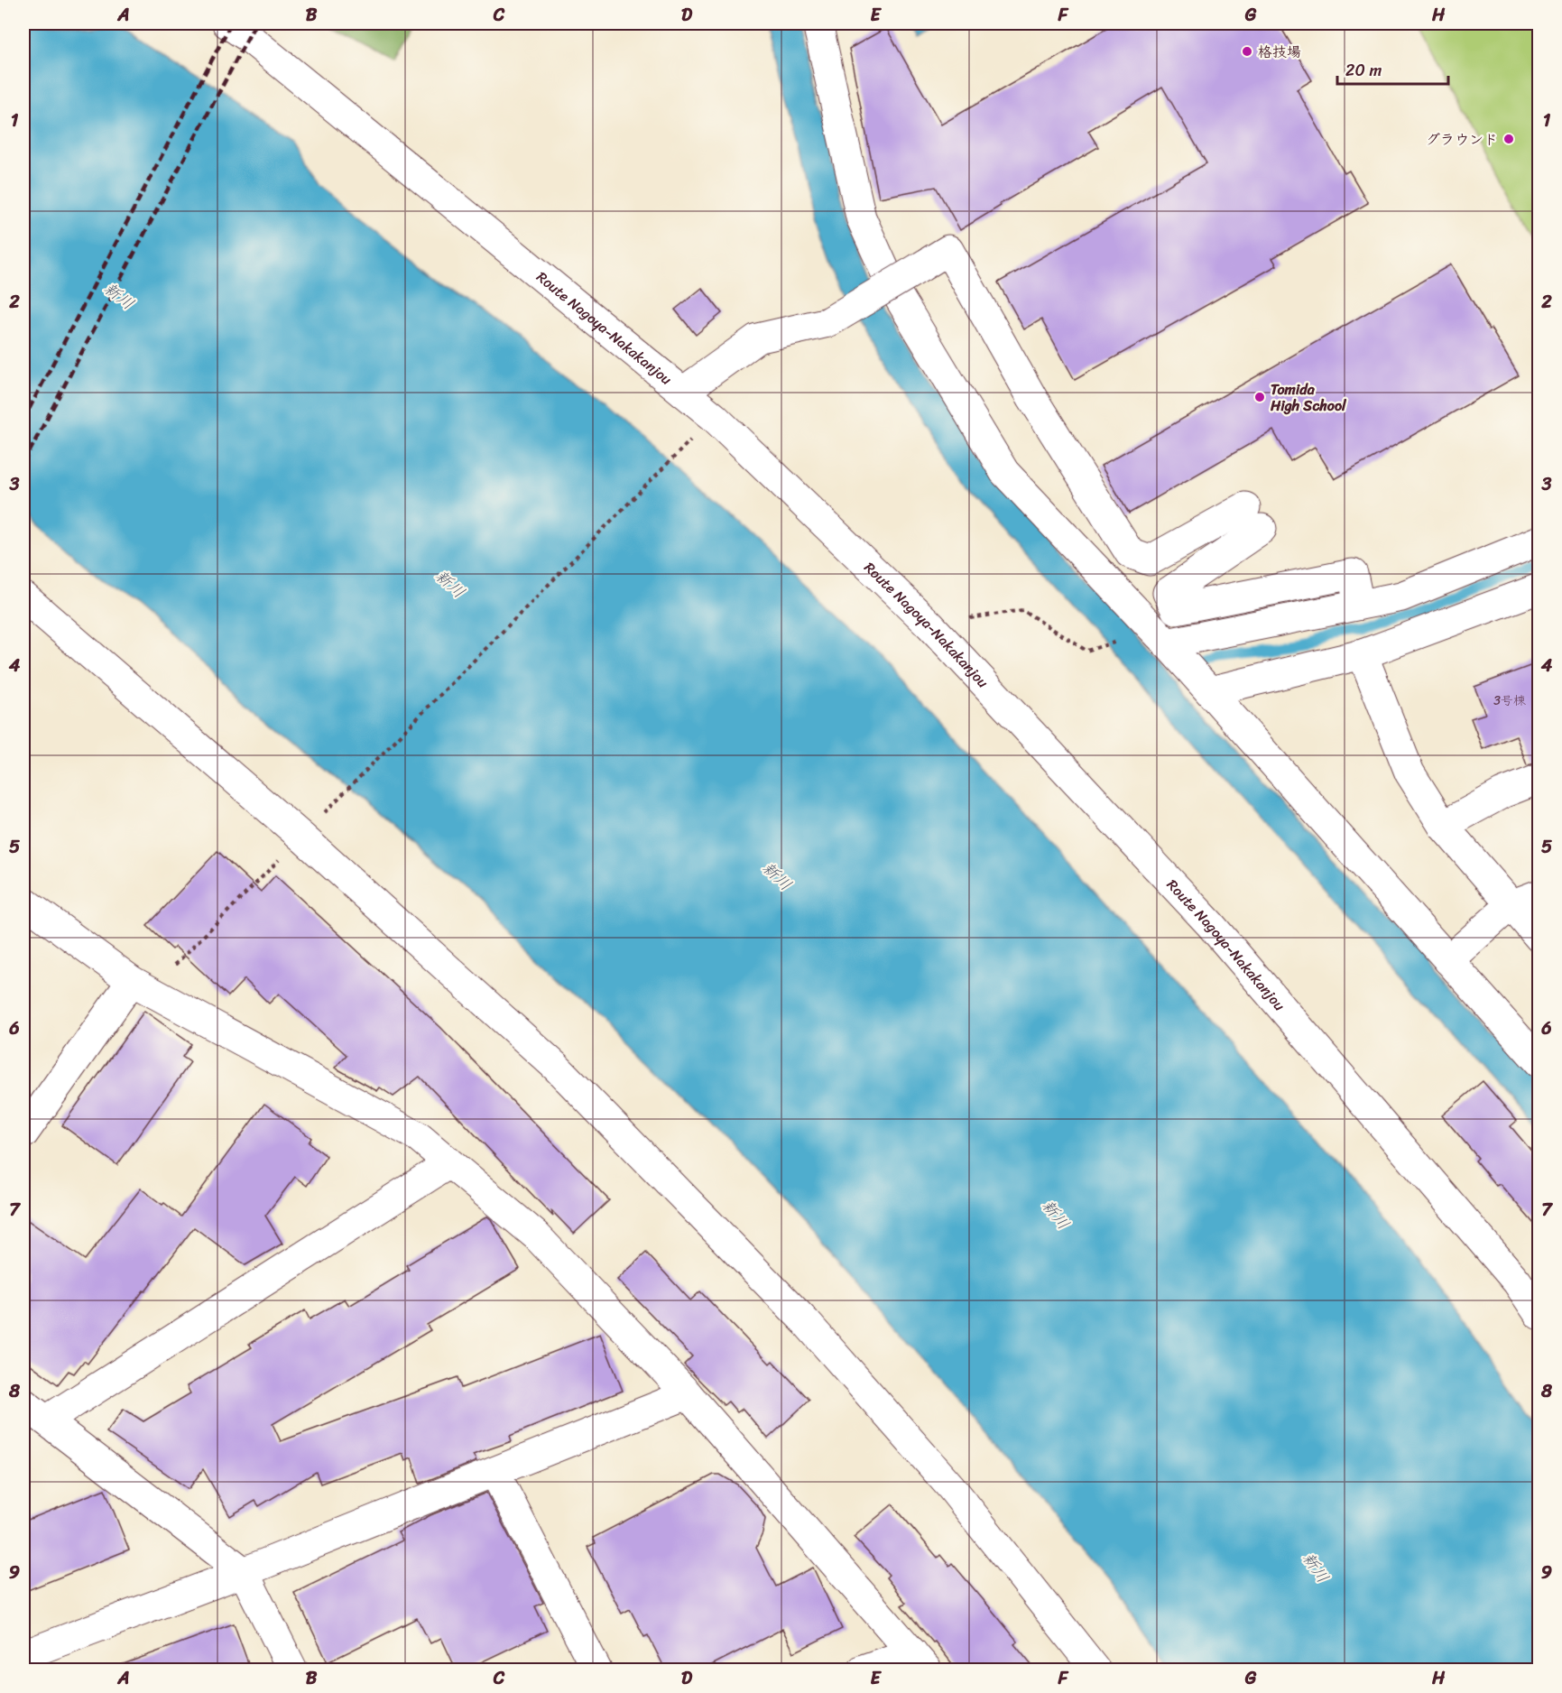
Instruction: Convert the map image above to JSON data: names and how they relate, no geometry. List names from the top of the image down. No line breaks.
{"streets":{"street":["Route Nagoya-Nakakanjou"]},"water":["新川"],"places":["格技場","グラウンド","Tomida High School"],"house_numbers":["3号棟"],"scale_bar":"20 m","grid":{"columns":["A","B","C","D","E","F","G","H"],"rows":["1","2","3","4","5","6","7","8","9"]}}
